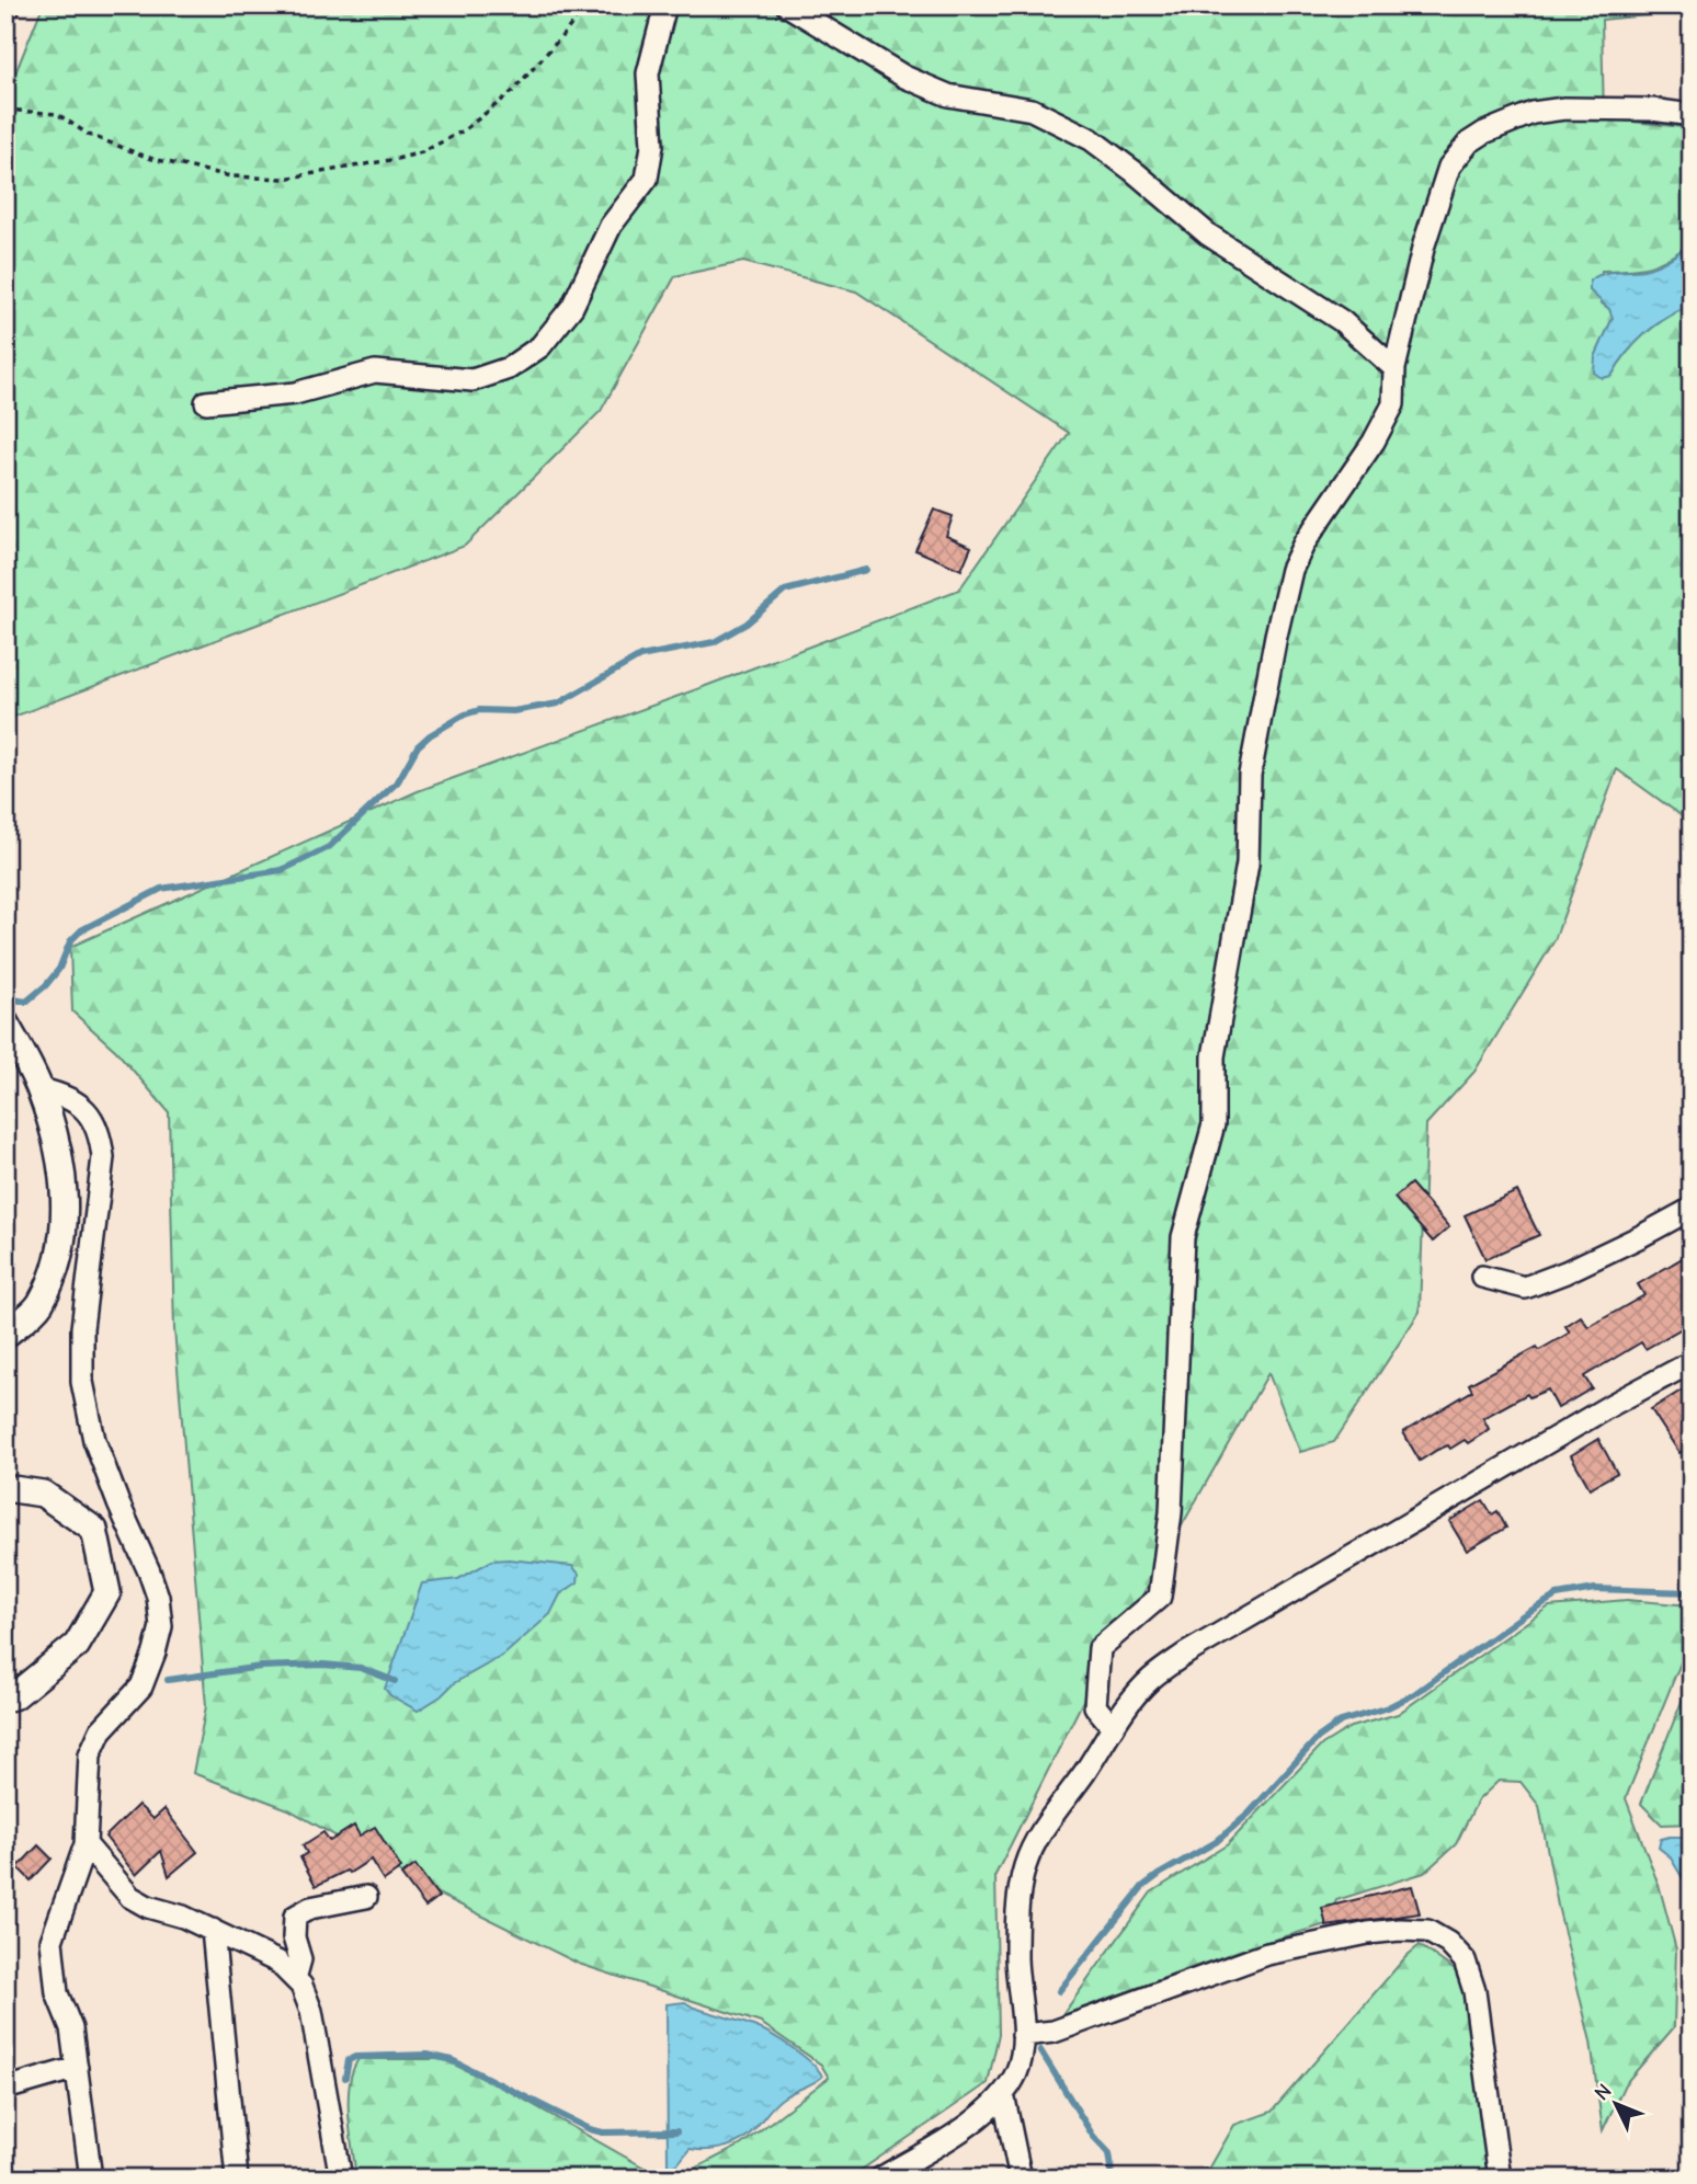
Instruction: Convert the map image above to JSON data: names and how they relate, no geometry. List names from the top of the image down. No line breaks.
{"north":"top left"}
